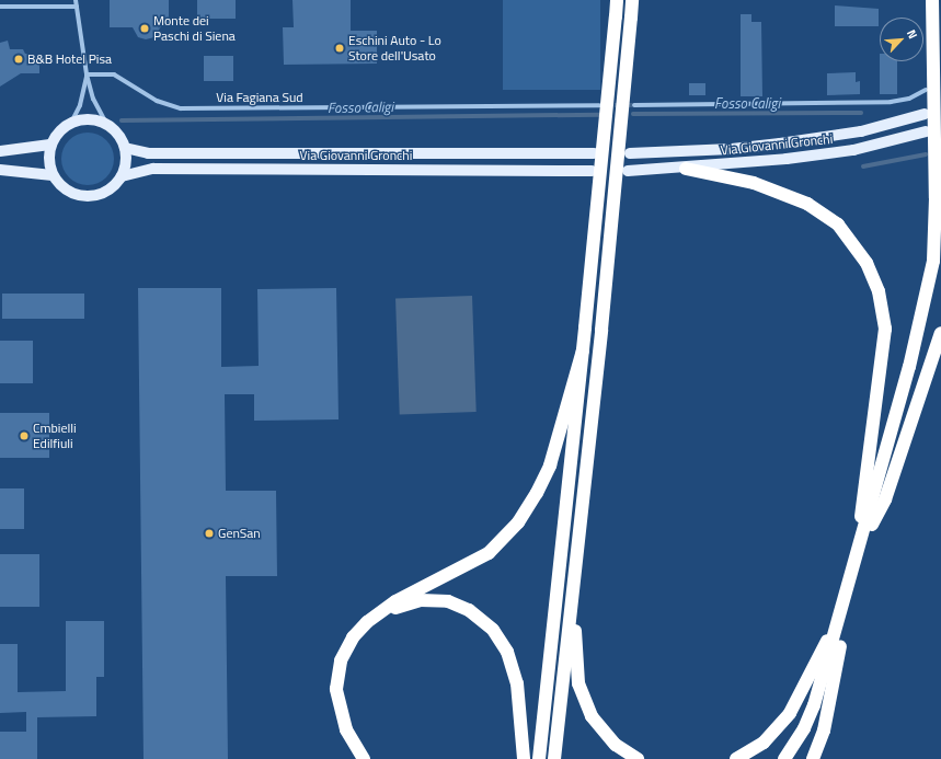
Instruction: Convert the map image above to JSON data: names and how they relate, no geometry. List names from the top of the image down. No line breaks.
{"streets":{"main road":["Via Giovanni Gronchi"],"street":["Via Fagiana Sud"]},"water":["Fosso Caligi"],"places":["Monte dei Paschi di Siena","Eschini Auto - Lo Store dell'Usato","B&B Hotel Pisa","Cmbielli Edilfiuli","GenSan"],"north":"top right"}
